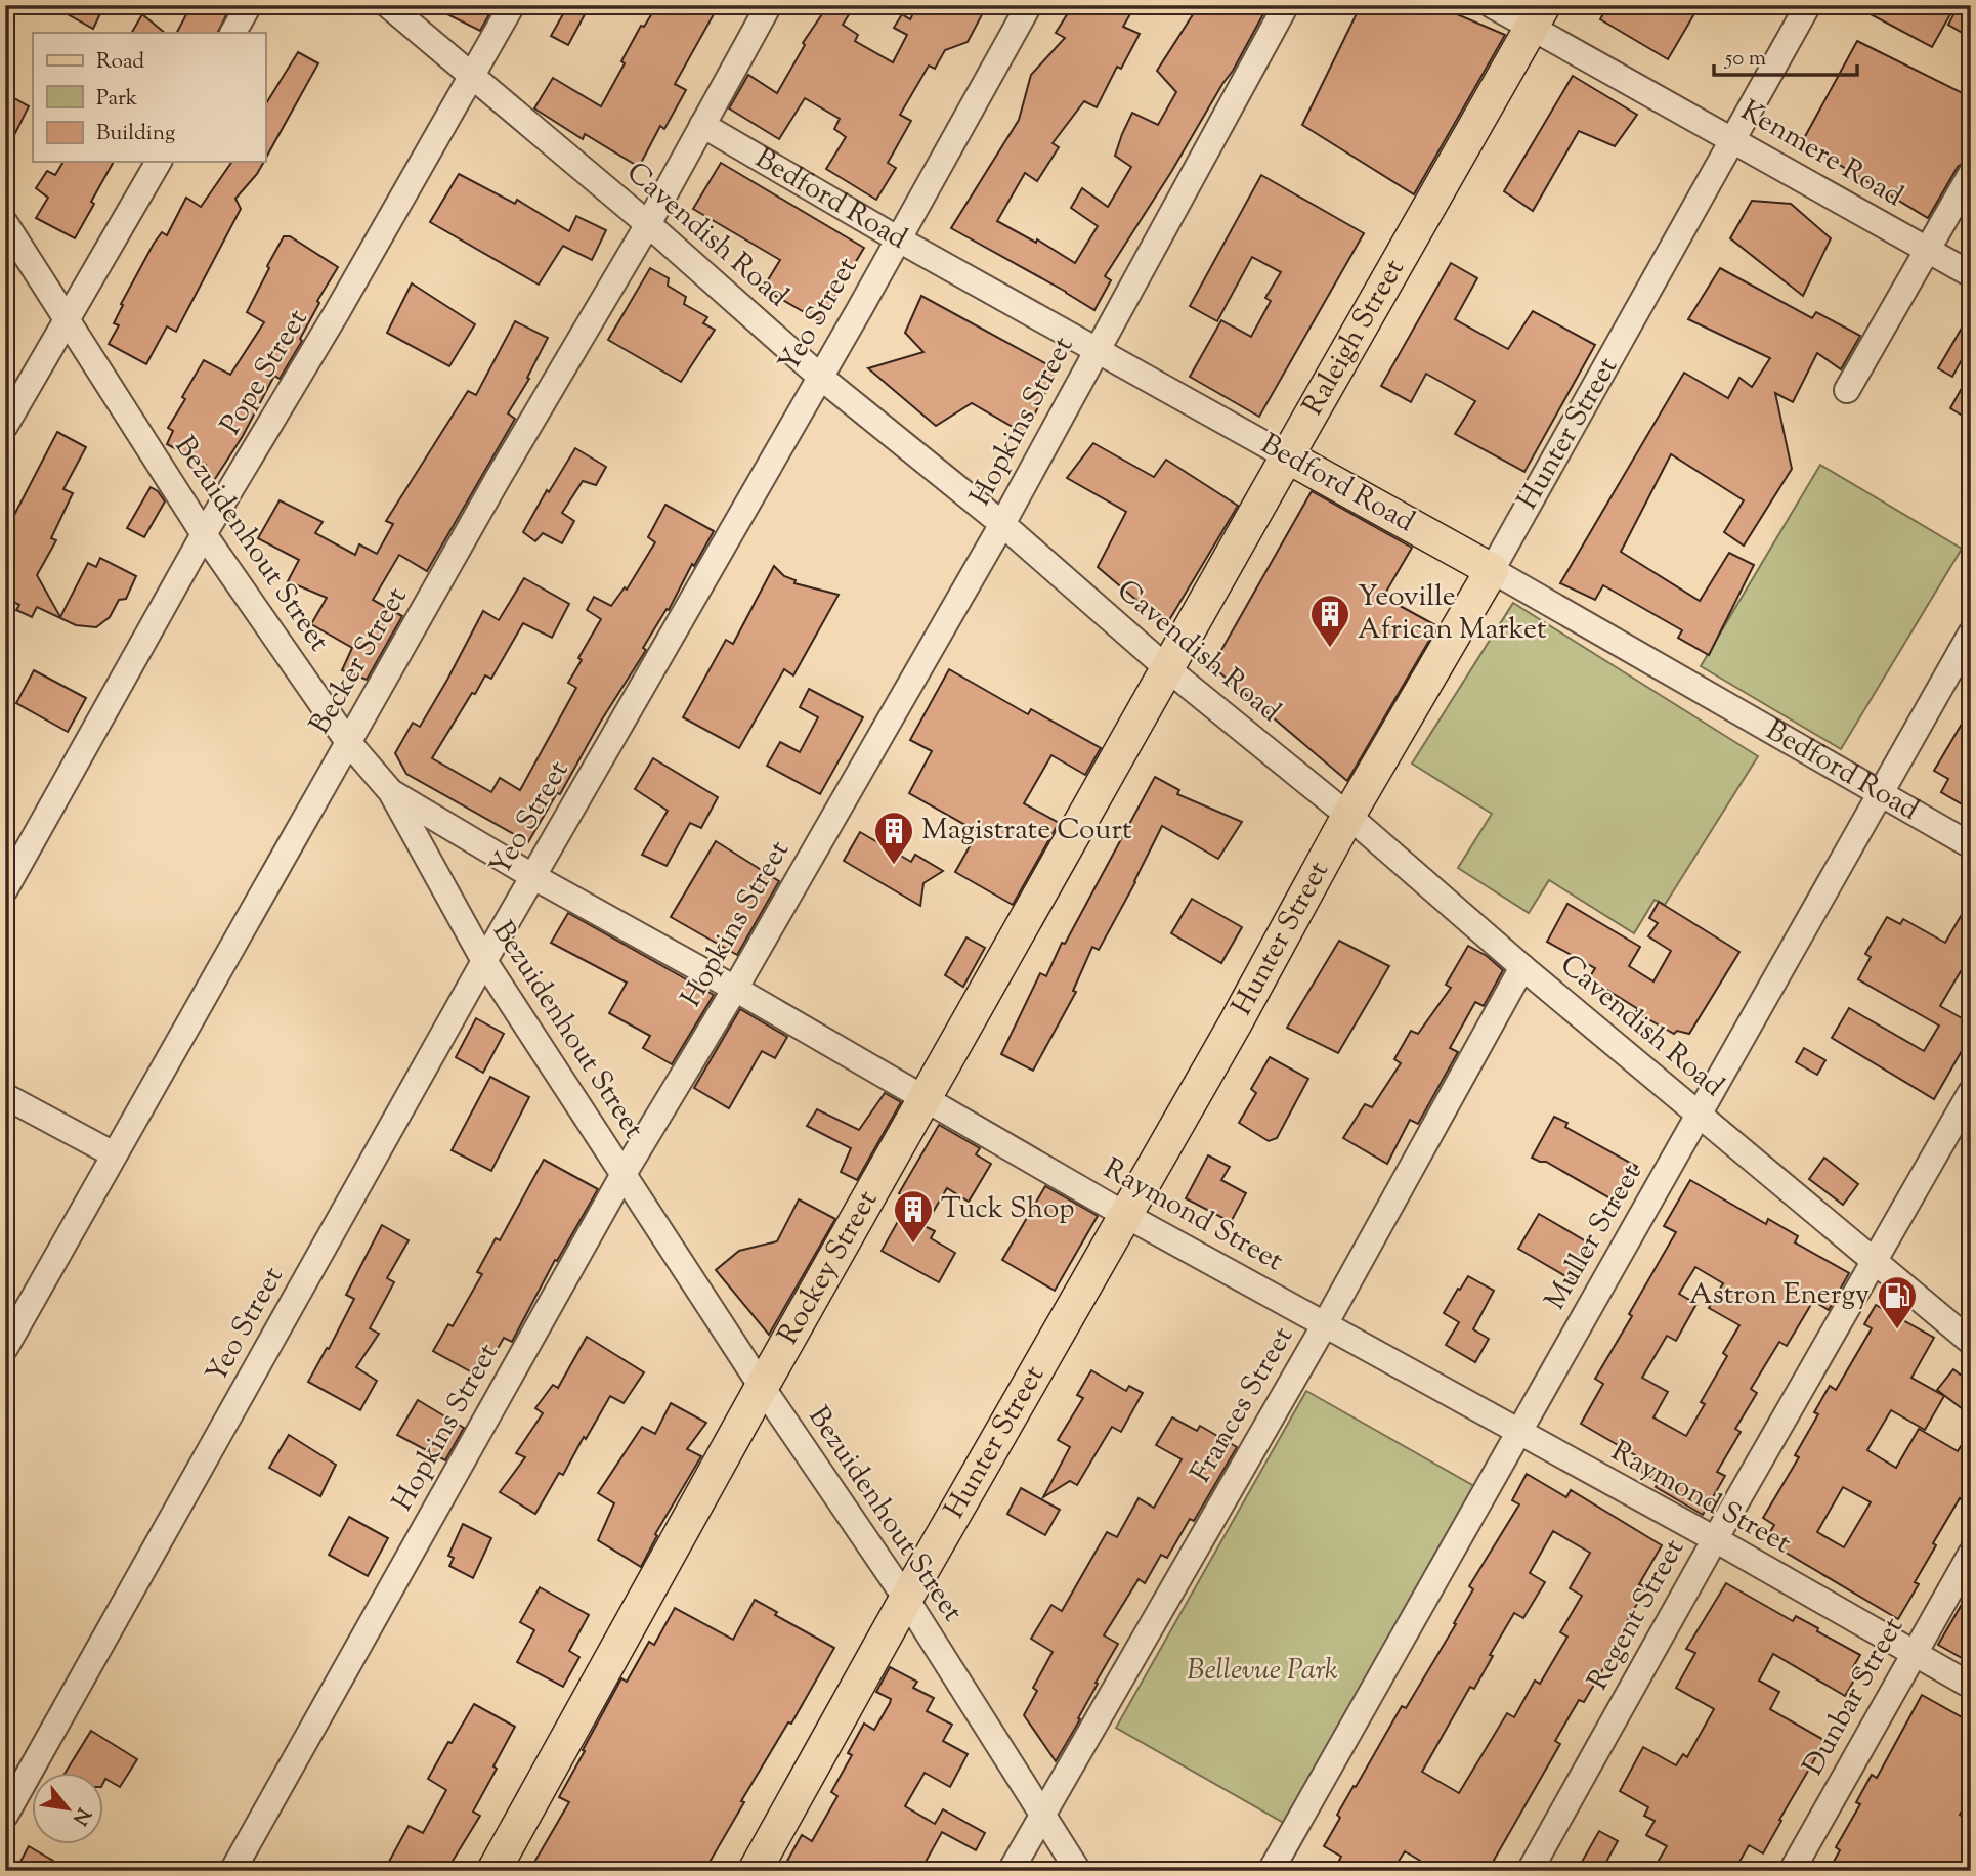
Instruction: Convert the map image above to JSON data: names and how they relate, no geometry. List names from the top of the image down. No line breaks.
{"streets":{"main road":["Bedford Road","Raleigh Street","Hunter Street","Rockey Street"],"street":["Kenmere Road","Cavendish Road","Yeo Street","Pope Street","Hopkins Street","Bezuidenhout Street","Becker Street","Raymond Street","Muller Street","Frances Street","Regent Street","Dunbar Street"]},"crossings":[["Kenmere Road","Raleigh Street"],["Kenmere Road","Hunter Street"],["Bedford Road","Yeo Street"],["Bedford Road","Raleigh Street"],["Bedford Road","Hopkins Street"],["Bedford Road","Hunter Street"],["Bedford Road","Becker Street"],["Bedford Road","Muller Street"],["Cavendish Road","Yeo Street"],["Cavendish Road","Raleigh Street"],["Cavendish Road","Pope Street"],["Cavendish Road","Hopkins Street"],["Cavendish Road","Hunter Street"],["Cavendish Road","Becker Street"],["Cavendish Road","Muller Street"],["Cavendish Road","Rockey Street"],["Cavendish Road","Frances Street"],["Cavendish Road","Regent Street"],["Yeo Street","Bezuidenhout Street"],["Yeo Street","Raymond Street"],["Raleigh Street","Rockey Street"],["Pope Street","Bezuidenhout Street"],["Hopkins Street","Bezuidenhout Street"],["Hopkins Street","Raymond Street"],["Hunter Street","Bezuidenhout Street"],["Hunter Street","Raymond Street"],["Bezuidenhout Street","Becker Street"],["Bezuidenhout Street","Raymond Street"],["Bezuidenhout Street","Rockey Street"],["Bezuidenhout Street","Frances Street"],["Raymond Street","Muller Street"],["Raymond Street","Rockey Street"],["Raymond Street","Frances Street"],["Raymond Street","Regent Street"],["Raymond Street","Dunbar Street"]],"parks":["Bellevue Park"],"places":{"building":["Yeoville African Market","Magistrate Court","Tuck Shop"],"fuel station":["Astron Energy"]},"legend":["Road","Park","Building"],"scale_bar":"50 m","north":"bottom right"}
